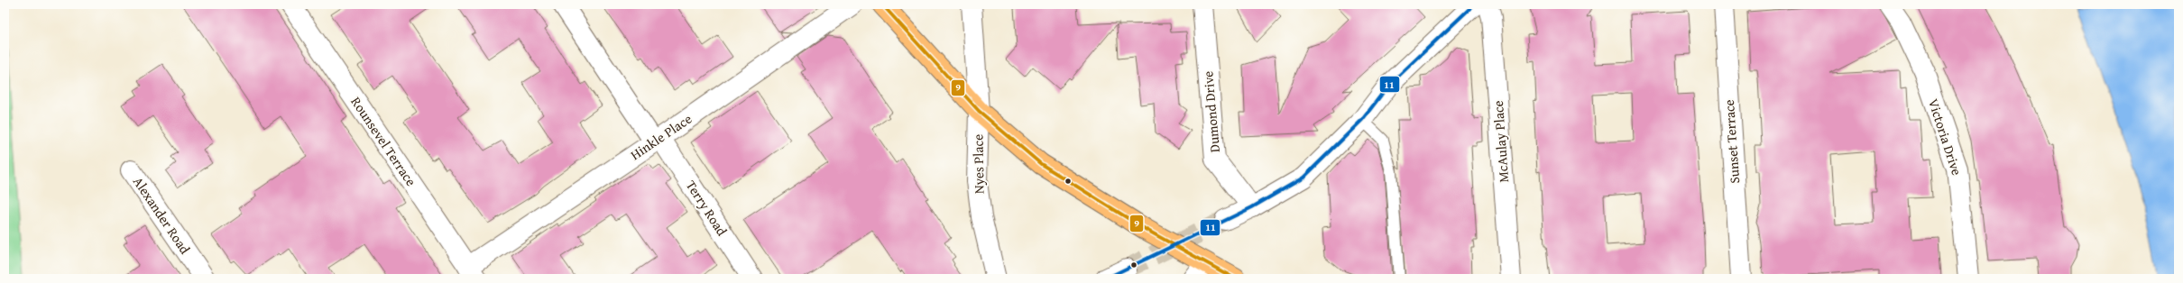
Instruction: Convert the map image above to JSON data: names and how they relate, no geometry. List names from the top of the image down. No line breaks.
{"streets":{"street":["Dumond Drive","Hinkle Place","Victoria Drive","Rounsevel Terrace","McAulay Place","Sunset Terrace","Nyes Place","Terry Road","Alexander Road"]},"crossings":[["Hinkle Place","Rounsevel Terrace"],["Hinkle Place","Terry Road"]],"lines":["transit line 9","transit line 11"]}
